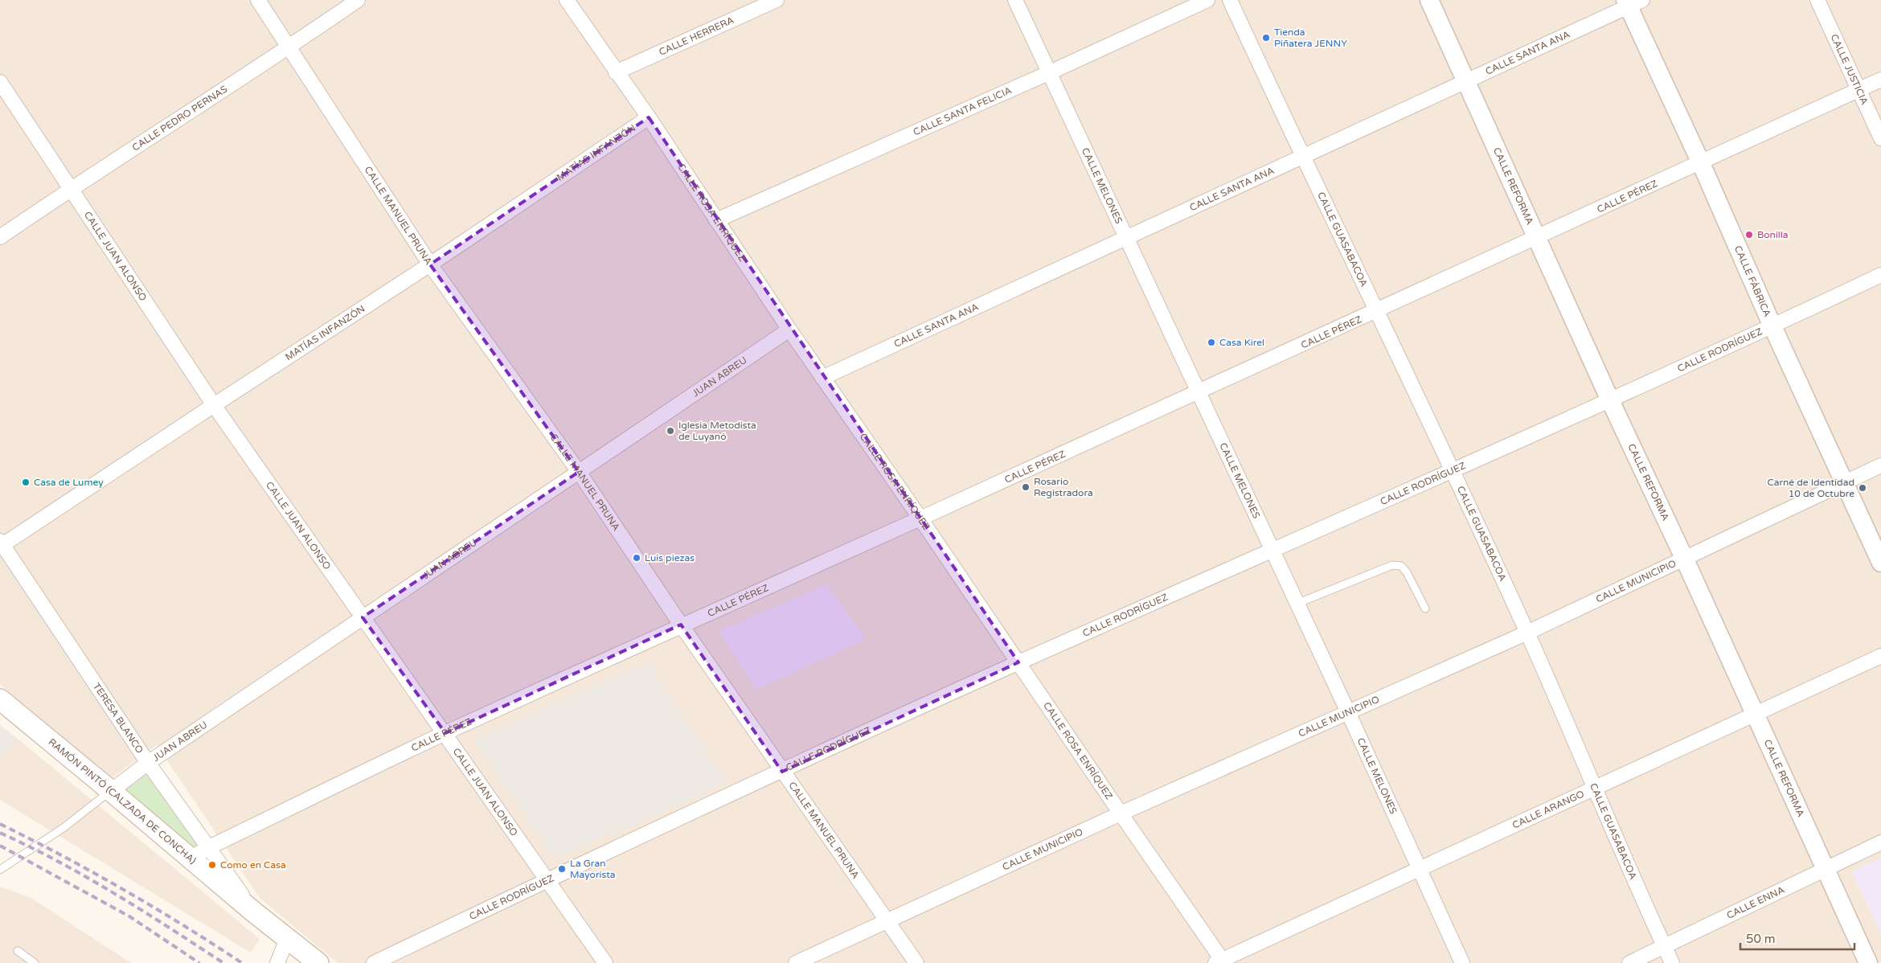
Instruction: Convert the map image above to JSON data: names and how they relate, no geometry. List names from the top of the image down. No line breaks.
{"streets":{"main road":["RAMÓN PINTÓ (CALZADA DE CONCHA)"],"street":["CALLE HERRERA","CALLE SANTA ANA","CALLE JUSTICIA","CALLE SANTA FELICIA","CALLE PEDRO PERNAS","MATÍAS INFANZÓN","CALLE REFORMA","CALLE MELONES","CALLE PÉREZ","CALLE ROSA ENRÍQUEZ","CALLE MANUEL PRUNA","CALLE GUASABACOA","CALLE JUAN ALONSO","CALLE FÁBRICA","CALLE RODRÍGUEZ","JUAN ABREU","CALLE MUNICIPIO","TERESA BLANCO","CALLE ARANGO","CALLE ENNA"]},"crossings":[["CALLE HERRERA","CALLE ROSA ENRÍQUEZ"],["CALLE SANTA ANA","CALLE REFORMA"],["CALLE SANTA ANA","CALLE MELONES"],["CALLE SANTA ANA","CALLE ROSA ENRÍQUEZ"],["CALLE SANTA ANA","CALLE GUASABACOA"],["CALLE SANTA ANA","CALLE FÁBRICA"],["CALLE JUSTICIA","CALLE PÉREZ"],["CALLE SANTA FELICIA","CALLE MELONES"],["CALLE SANTA FELICIA","CALLE ROSA ENRÍQUEZ"],["CALLE PEDRO PERNAS","CALLE MANUEL PRUNA"],["CALLE PEDRO PERNAS","CALLE JUAN ALONSO"],["MATÍAS INFANZÓN","CALLE ROSA ENRÍQUEZ"],["MATÍAS INFANZÓN","CALLE MANUEL PRUNA"],["MATÍAS INFANZÓN","CALLE JUAN ALONSO"],["MATÍAS INFANZÓN","TERESA BLANCO"],["CALLE REFORMA","CALLE PÉREZ"],["CALLE REFORMA","CALLE RODRÍGUEZ"],["CALLE REFORMA","CALLE MUNICIPIO"],["CALLE REFORMA","CALLE ARANGO"],["CALLE REFORMA","CALLE ENNA"],["CALLE MELONES","CALLE PÉREZ"],["CALLE MELONES","CALLE RODRÍGUEZ"],["CALLE MELONES","CALLE MUNICIPIO"],["CALLE MELONES","CALLE ARANGO"],["CALLE PÉREZ","CALLE ROSA ENRÍQUEZ"],["CALLE PÉREZ","CALLE MANUEL PRUNA"],["CALLE PÉREZ","CALLE GUASABACOA"],["CALLE PÉREZ","CALLE JUAN ALONSO"],["CALLE PÉREZ","CALLE FÁBRICA"],["CALLE PÉREZ","TERESA BLANCO"],["CALLE PÉREZ","RAMÓN PINTÓ (CALZADA DE CONCHA)"],["CALLE ROSA ENRÍQUEZ","CALLE RODRÍGUEZ"],["CALLE ROSA ENRÍQUEZ","JUAN ABREU"],["CALLE ROSA ENRÍQUEZ","CALLE MUNICIPIO"],["CALLE ROSA ENRÍQUEZ","CALLE ARANGO"],["CALLE MANUEL PRUNA","CALLE RODRÍGUEZ"],["CALLE MANUEL PRUNA","JUAN ABREU"],["CALLE MANUEL PRUNA","CALLE MUNICIPIO"],["CALLE GUASABACOA","CALLE RODRÍGUEZ"],["CALLE GUASABACOA","CALLE MUNICIPIO"],["CALLE GUASABACOA","CALLE ARANGO"],["CALLE GUASABACOA","CALLE ENNA"],["CALLE JUAN ALONSO","CALLE RODRÍGUEZ"],["CALLE JUAN ALONSO","JUAN ABREU"],["CALLE FÁBRICA","CALLE RODRÍGUEZ"],["CALLE FÁBRICA","CALLE MUNICIPIO"],["JUAN ABREU","TERESA BLANCO"],["JUAN ABREU","RAMÓN PINTÓ (CALZADA DE CONCHA)"],["TERESA BLANCO","RAMÓN PINTÓ (CALZADA DE CONCHA)"]],"places":["Tienda Piñatera JENNY","Bonilla","Casa Kirel","Iglesia Metodista de Luyanó","Casa de Lumey","Rosario Registradora","Carné de Identidad 10 de Octubre","Luis piezas","Como en Casa","La Gran Mayorista"],"scale_bar":"50 m"}
